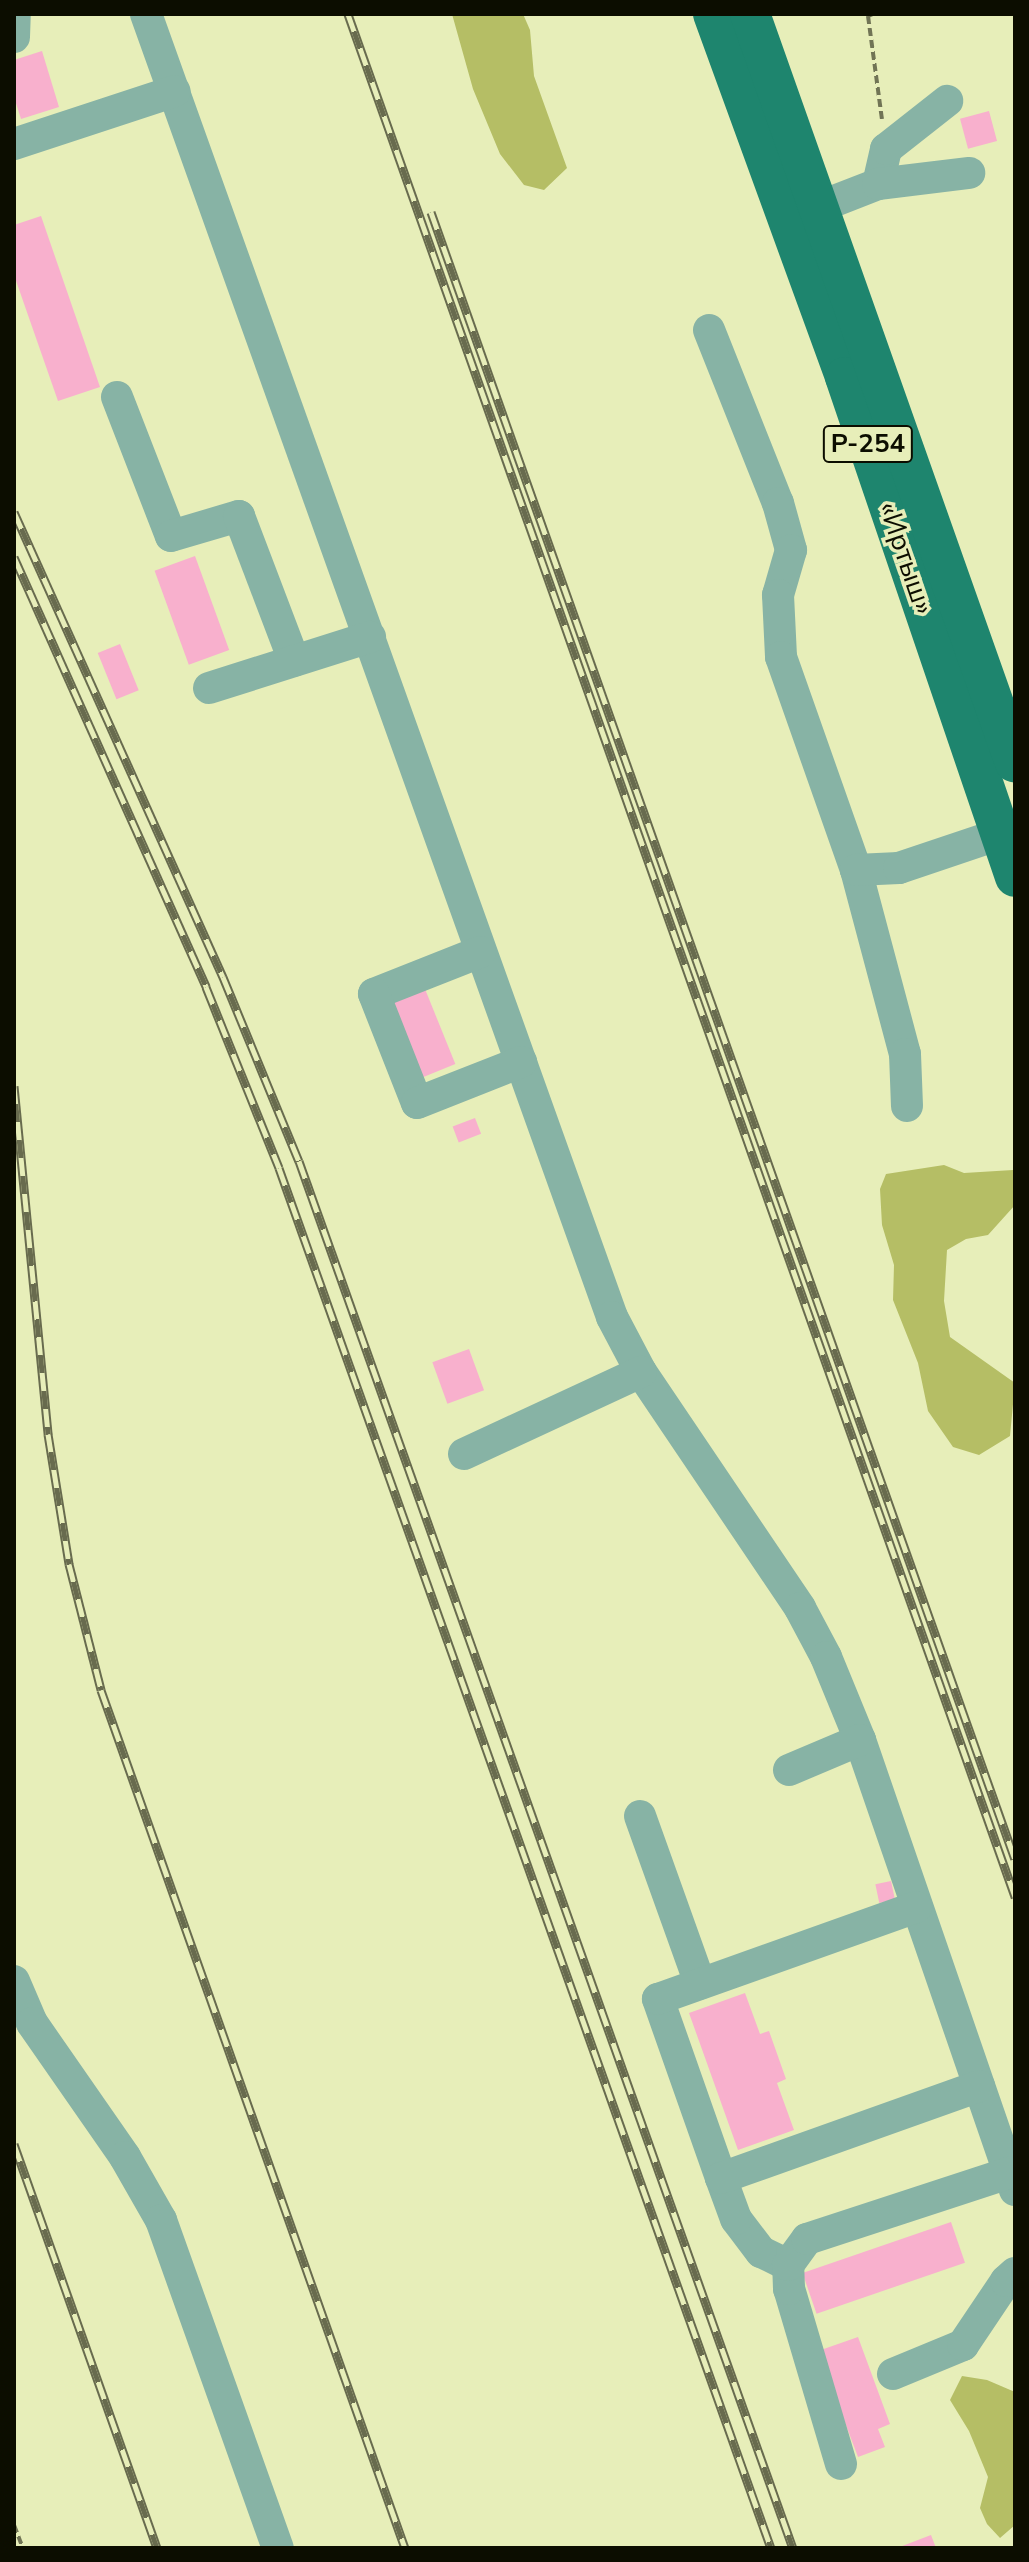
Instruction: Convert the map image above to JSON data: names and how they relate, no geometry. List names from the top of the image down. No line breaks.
{"streets":{"main road":["Р-254","«Иртыш»"]}}
